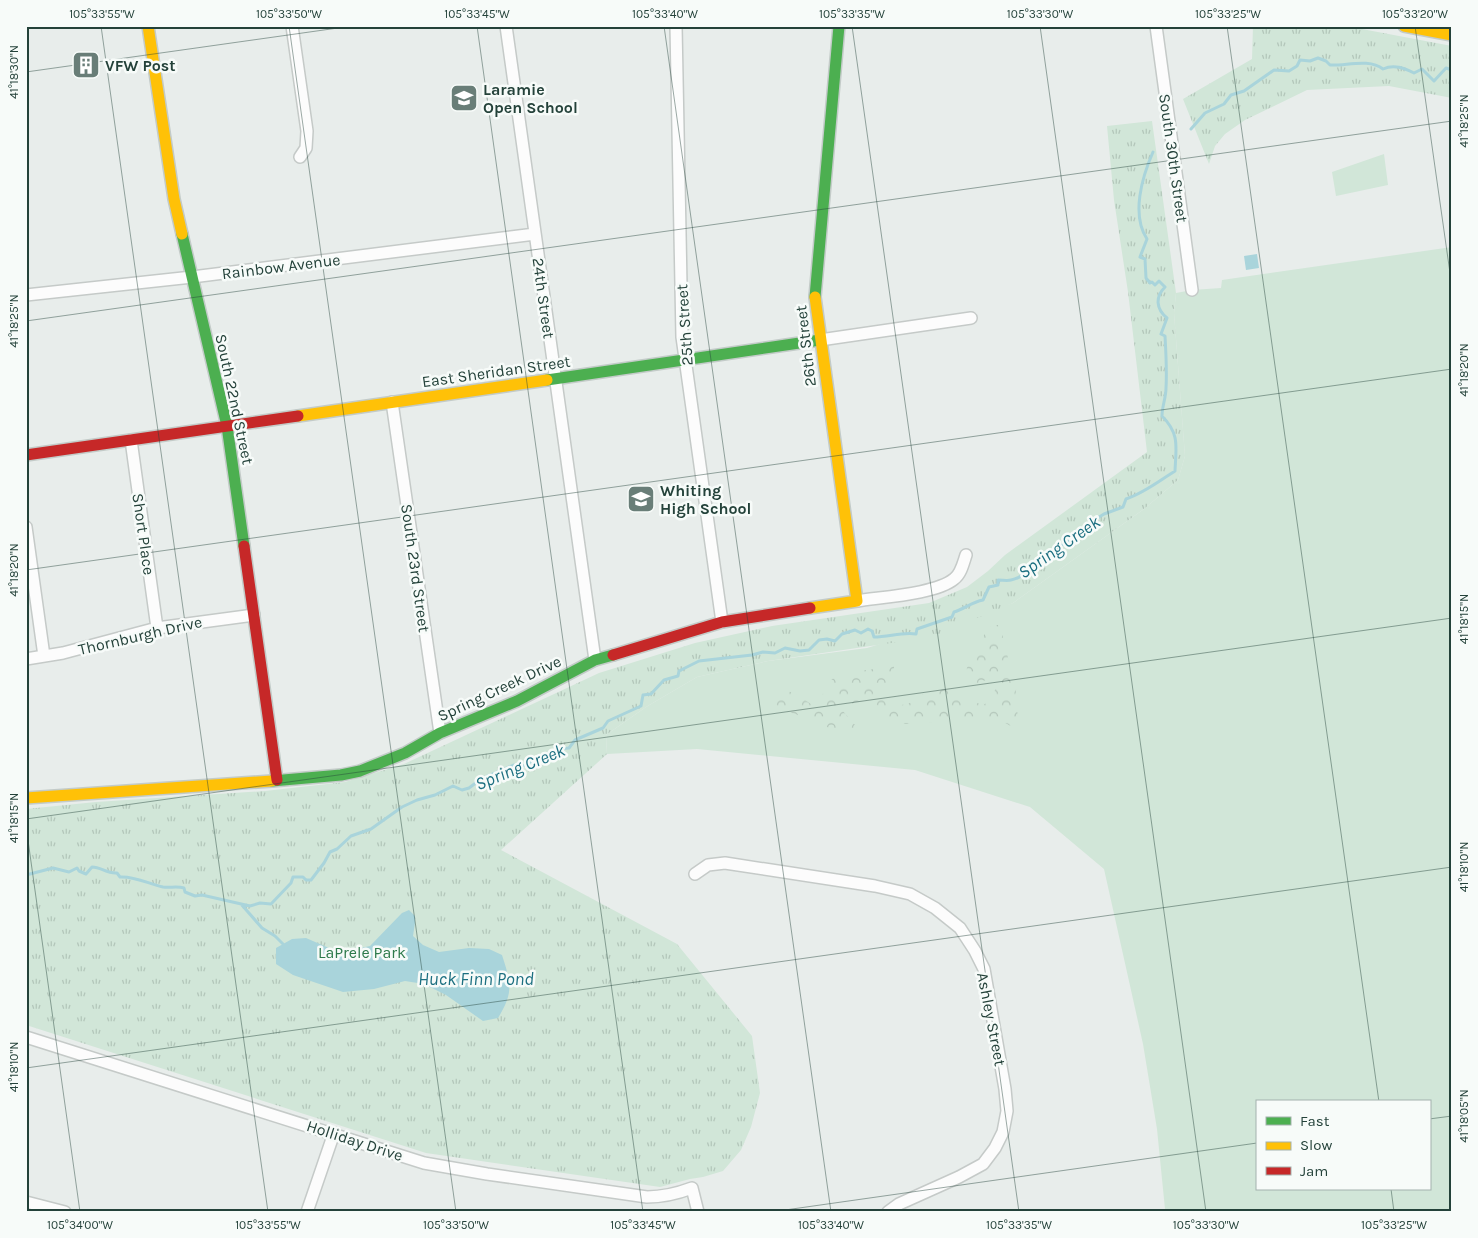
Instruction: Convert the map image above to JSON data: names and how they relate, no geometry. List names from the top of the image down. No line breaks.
{"streets":{"street":["South 30th Street","Rainbow Avenue","24th Street","25th Street","26th Street","East Sheridan Street","South 22nd Street","Short Place","South 23rd Street","Thornburgh Drive","Spring Creek Drive","Ashley Street","Holliday Drive"]},"crossings":[["Rainbow Avenue","24th Street"],["Rainbow Avenue","South 22nd Street"],["24th Street","East Sheridan Street"],["24th Street","Spring Creek Drive"],["25th Street","East Sheridan Street"],["25th Street","Spring Creek Drive"],["26th Street","East Sheridan Street"],["26th Street","Spring Creek Drive"],["East Sheridan Street","South 22nd Street"],["East Sheridan Street","Short Place"],["East Sheridan Street","South 23rd Street"],["South 22nd Street","Thornburgh Drive"],["South 22nd Street","Spring Creek Drive"],["Short Place","Thornburgh Drive"],["South 23rd Street","Spring Creek Drive"]],"water":["Spring Creek","Huck Finn Pond"],"parks":["LaPrele Park"],"places":{"building":["VFW Post"],"school or university":["Laramie Open School","Whiting High School"]},"legend":["Fast","Slow","Jam"],"coordinates":["105°33'55\"W","105°33'50\"W","105°33'45\"W","105°33'40\"W","105°33'35\"W","105°33'30\"W","105°33'25\"W","105°33'20\"W","41°18'30\"N","41°18'25\"N","41°18'20\"N","41°18'15\"N","41°18'10\"N","41°18'05\"N","105°34'00\"W"]}
